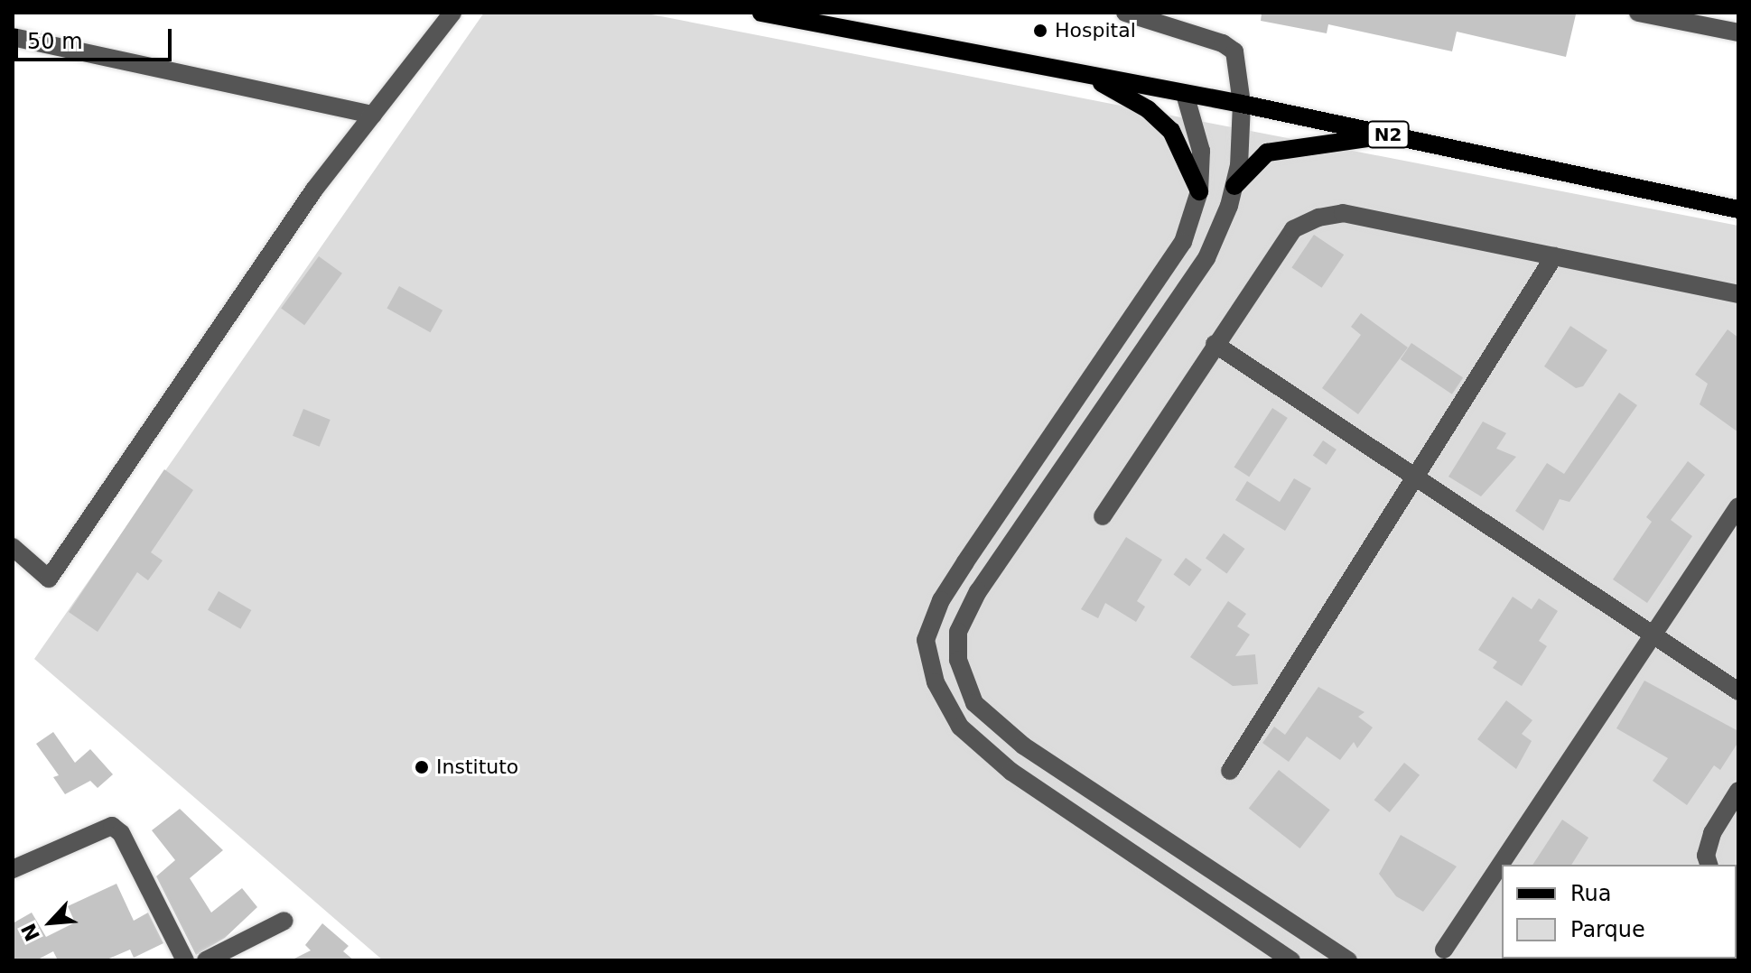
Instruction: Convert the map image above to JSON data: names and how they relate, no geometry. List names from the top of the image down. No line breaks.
{"streets":{"main road":["N2"]},"places":["Hospital","Instituto"],"legend":["Rua","Parque"],"scale_bar":"50 m","north":"bottom left"}
